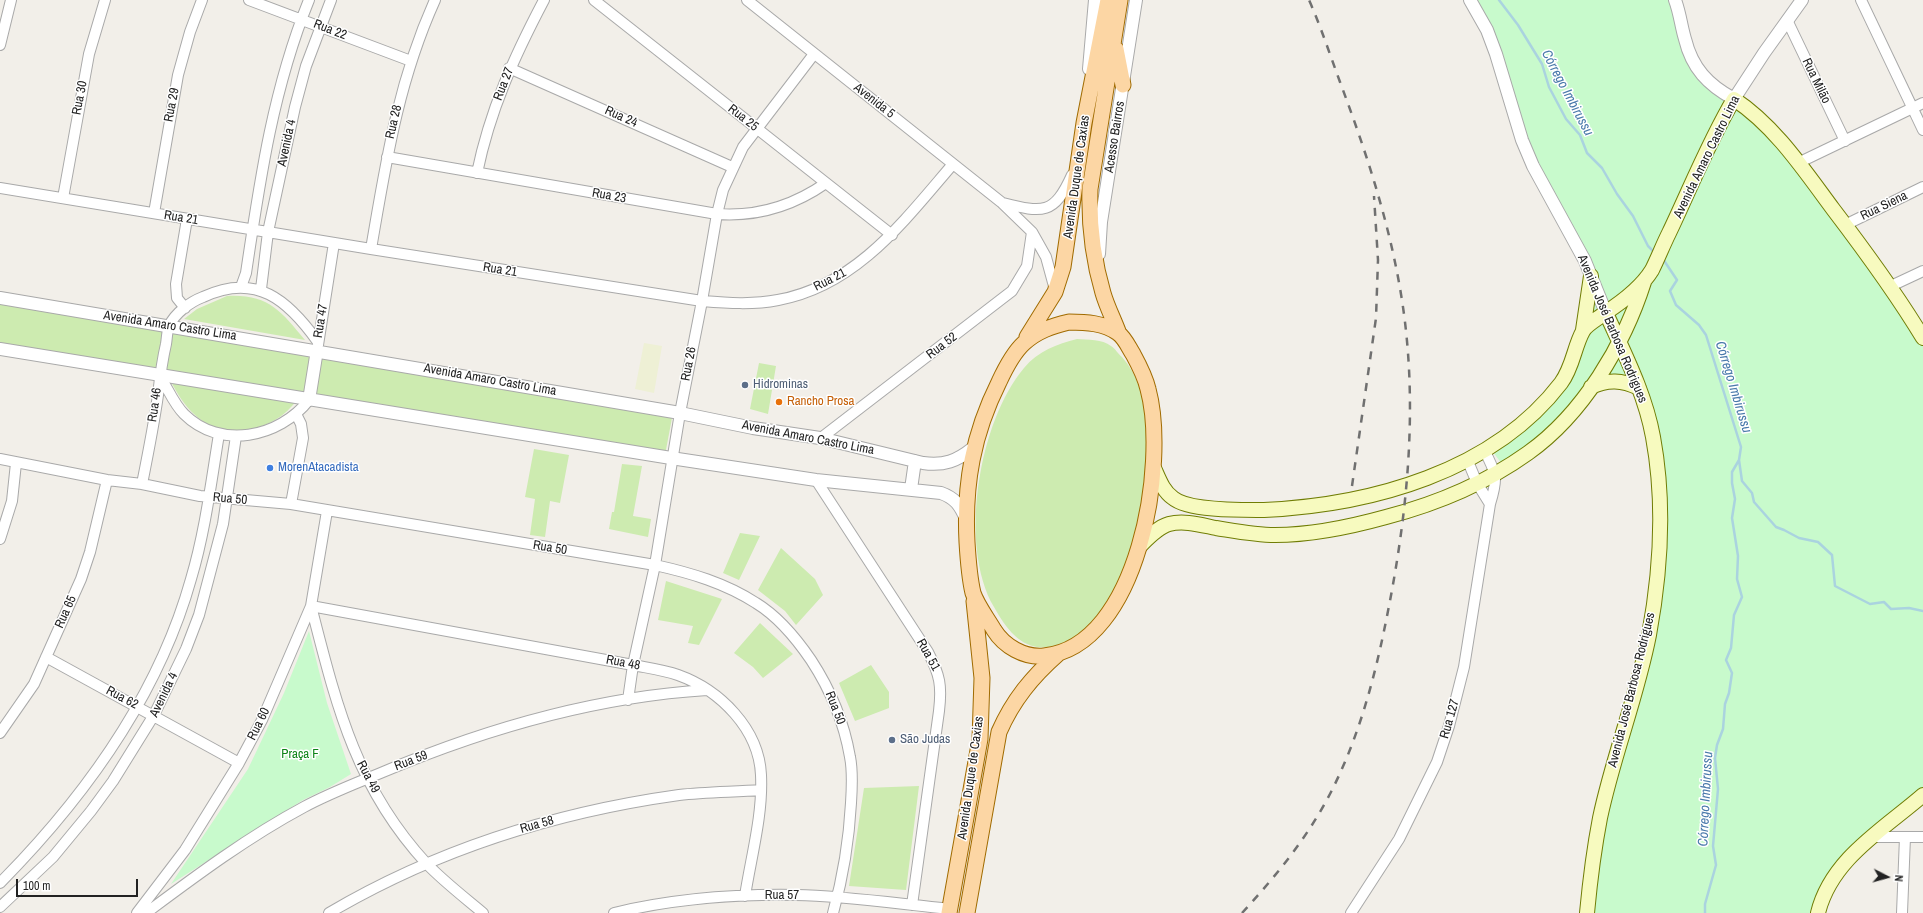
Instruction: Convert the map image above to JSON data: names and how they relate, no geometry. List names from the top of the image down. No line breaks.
{"streets":{"main road":["Avenida Amaro Castro Lima","Avenida Duque de Caxias","Avenida José Barbosa Rodrigues"],"street":["Rua 22","Rua Milão","Rua 27","Rua 30","Avenida 5","Rua 29","Rua 24","Rua 25","Rua 28","Acesso Bairros","Avenida 4","Rua 23","Rua Siena","Rua 21","Rua 47","Rua 52","Rua 26","Rua 46","Rua 50","Rua 65","Rua 51","Rua 48","Rua 62","Rua 127","Rua 60","Rua 59","Rua 49","Rua 58","Rua 57"]},"crossings":[["Rua 22","Rua 28"],["Rua 22","Avenida 4"],["Rua Milão","Avenida Amaro Castro Lima"],["Rua 27","Rua 24"],["Rua 27","Rua 23"],["Rua 30","Rua 21"],["Avenida 5","Avenida Duque de Caxias"],["Avenida 5","Rua 21"],["Avenida 5","Rua 52"],["Avenida 5","Rua 26"],["Rua 29","Rua 21"],["Rua 24","Rua 26"],["Rua 25","Rua 23"],["Rua 25","Rua 21"],["Rua 25","Rua 26"],["Rua 28","Rua 23"],["Rua 28","Rua 21"],["Acesso Bairros","Avenida Duque de Caxias"],["Avenida 4","Rua 21"],["Avenida 4","Rua 50"],["Avenida 4","Rua 62"],["Avenida Amaro Castro Lima","Avenida Duque de Caxias"],["Avenida Amaro Castro Lima","Rua 47"],["Avenida Amaro Castro Lima","Avenida José Barbosa Rodrigues"],["Avenida Amaro Castro Lima","Rua 52"],["Avenida Amaro Castro Lima","Rua 26"],["Avenida Amaro Castro Lima","Rua 46"],["Avenida Amaro Castro Lima","Rua 127"],["Avenida Duque de Caxias","Rua 57"],["Rua 23","Rua 26"],["Rua 21","Rua 47"],["Rua 21","Rua 26"],["Rua 26","Rua 50"],["Rua 26","Rua 48"],["Rua 26","Rua 59"],["Rua 46","Rua 50"],["Rua 50","Rua 65"],["Rua 50","Rua 60"],["Rua 50","Rua 57"],["Rua 65","Rua 62"],["Rua 51","Rua 57"],["Rua 48","Rua 60"],["Rua 48","Rua 59"],["Rua 48","Rua 49"],["Rua 48","Rua 58"],["Rua 48","Rua 57"],["Rua 62","Rua 60"],["Rua 60","Rua 49"],["Rua 59","Rua 49"],["Rua 49","Rua 58"]],"water":["Córrego Imbirussu"],"parks":["Praça F"],"places":["Hidrominas","Rancho Prosa","MorenAtacadista","São Judas"],"scale_bar":"100 m","north":"right"}
